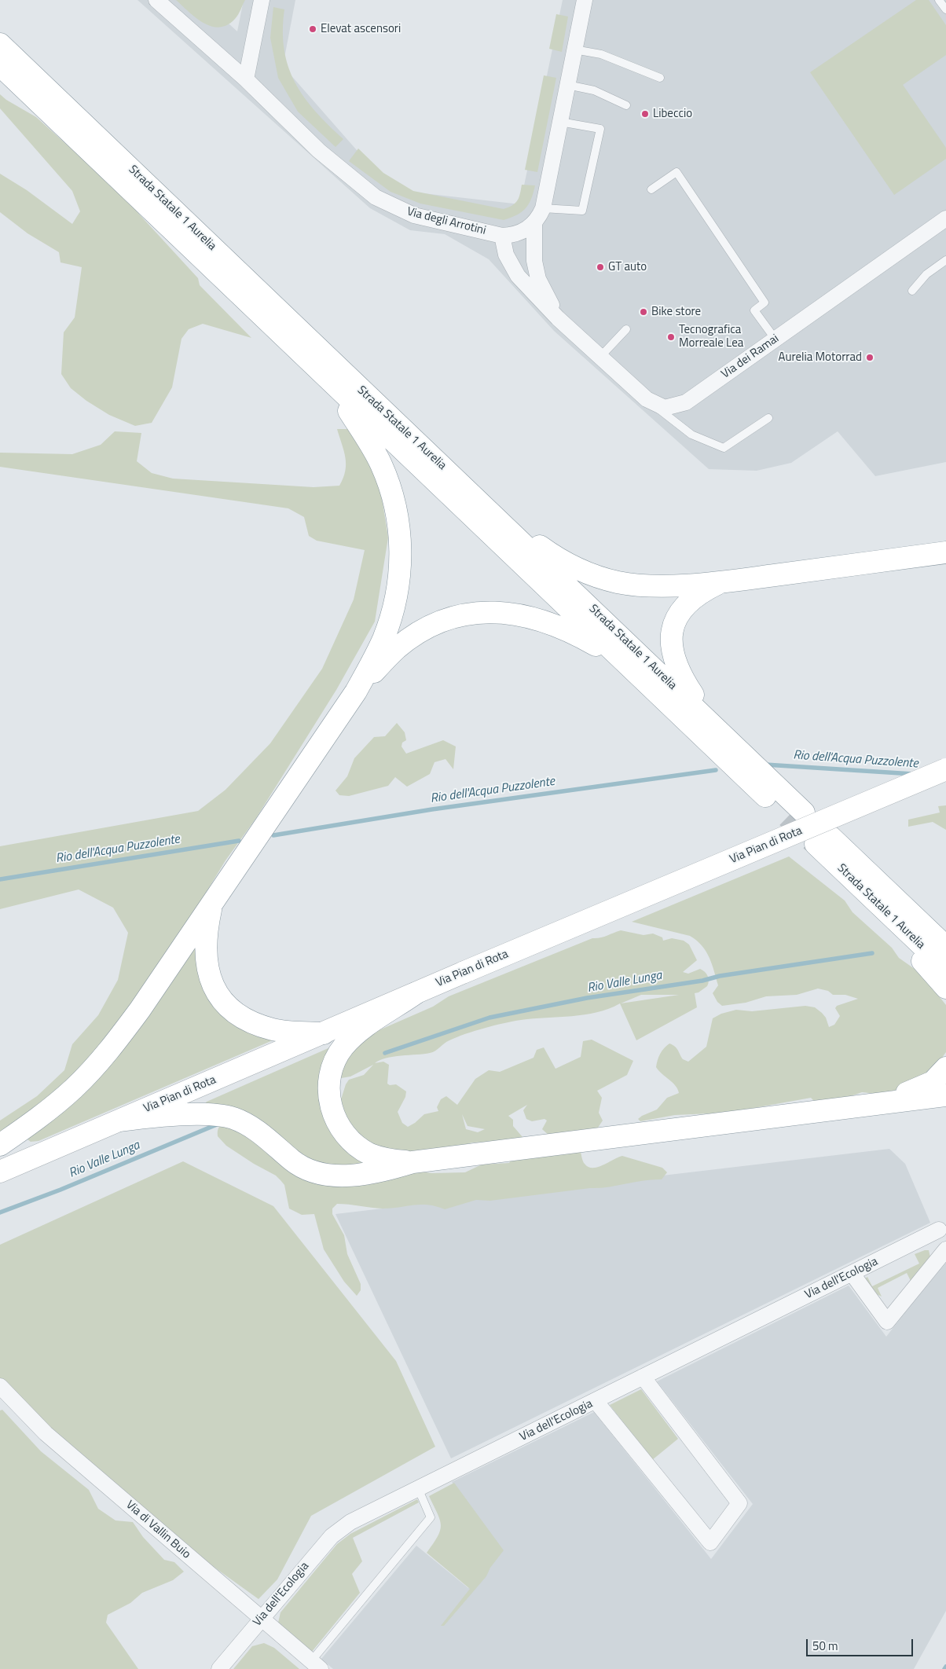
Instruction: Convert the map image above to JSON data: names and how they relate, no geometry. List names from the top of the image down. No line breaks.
{"streets":{"main road":["Strada Statale 1 Aurelia","Via Pian di Rota"],"street":["Via degli Arrotini","Via dei Ramai","Via dell'Ecologia","Via di Vallin Buio"]},"crossings":[["Via degli Arrotini","Via dei Ramai"],["Via dell'Ecologia","Via di Vallin Buio"]],"water":["Rio dell'Acqua Puzzolente","Rio Valle Lunga"],"places":["Elevat ascensori","Libeccio","GT auto","Bike store","Tecnografica Morreale Lea","Aurelia Motorrad"],"scale_bar":"50 m"}
